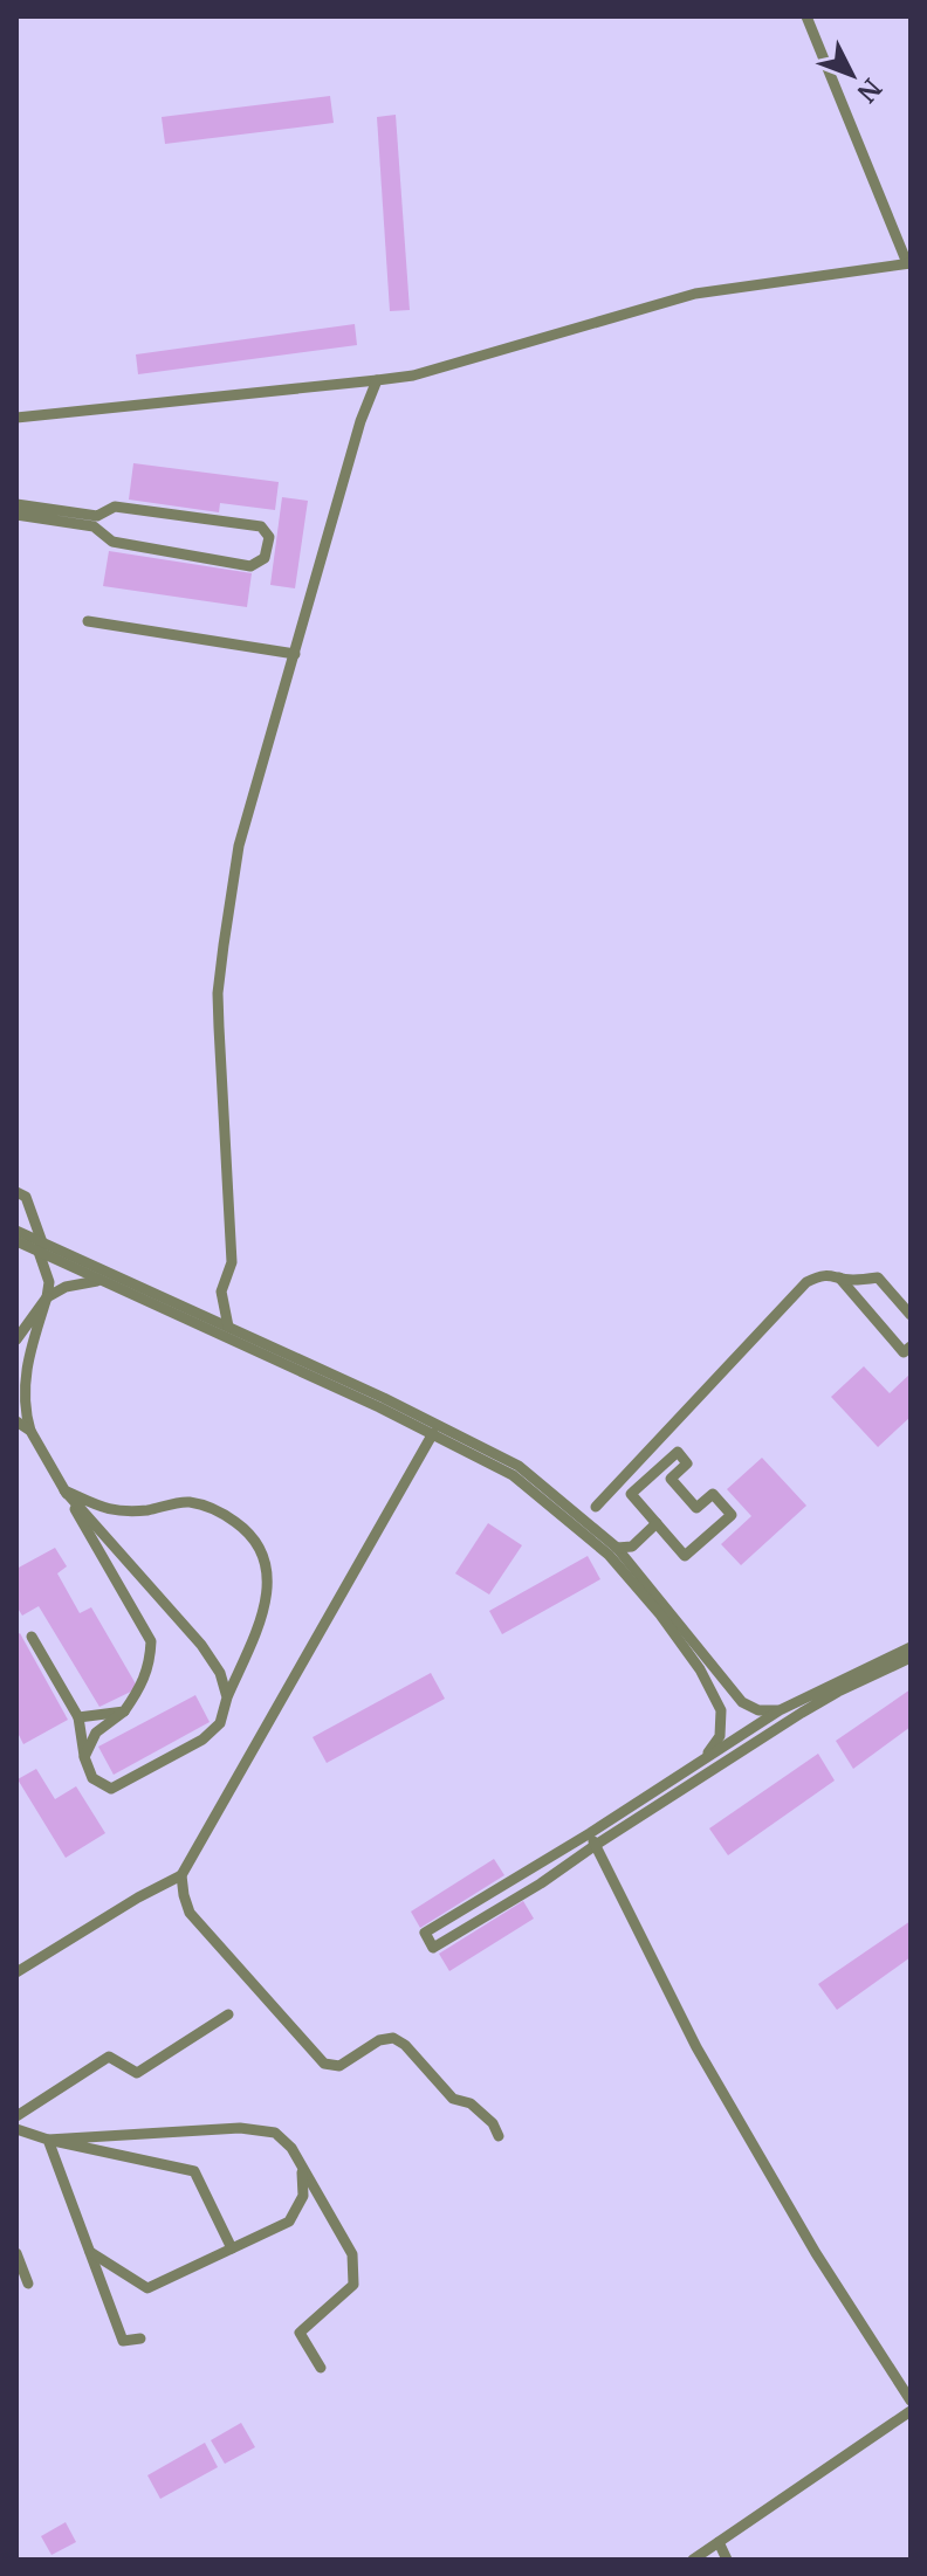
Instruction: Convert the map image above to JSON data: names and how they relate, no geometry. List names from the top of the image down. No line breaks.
{"north":"bottom right"}
